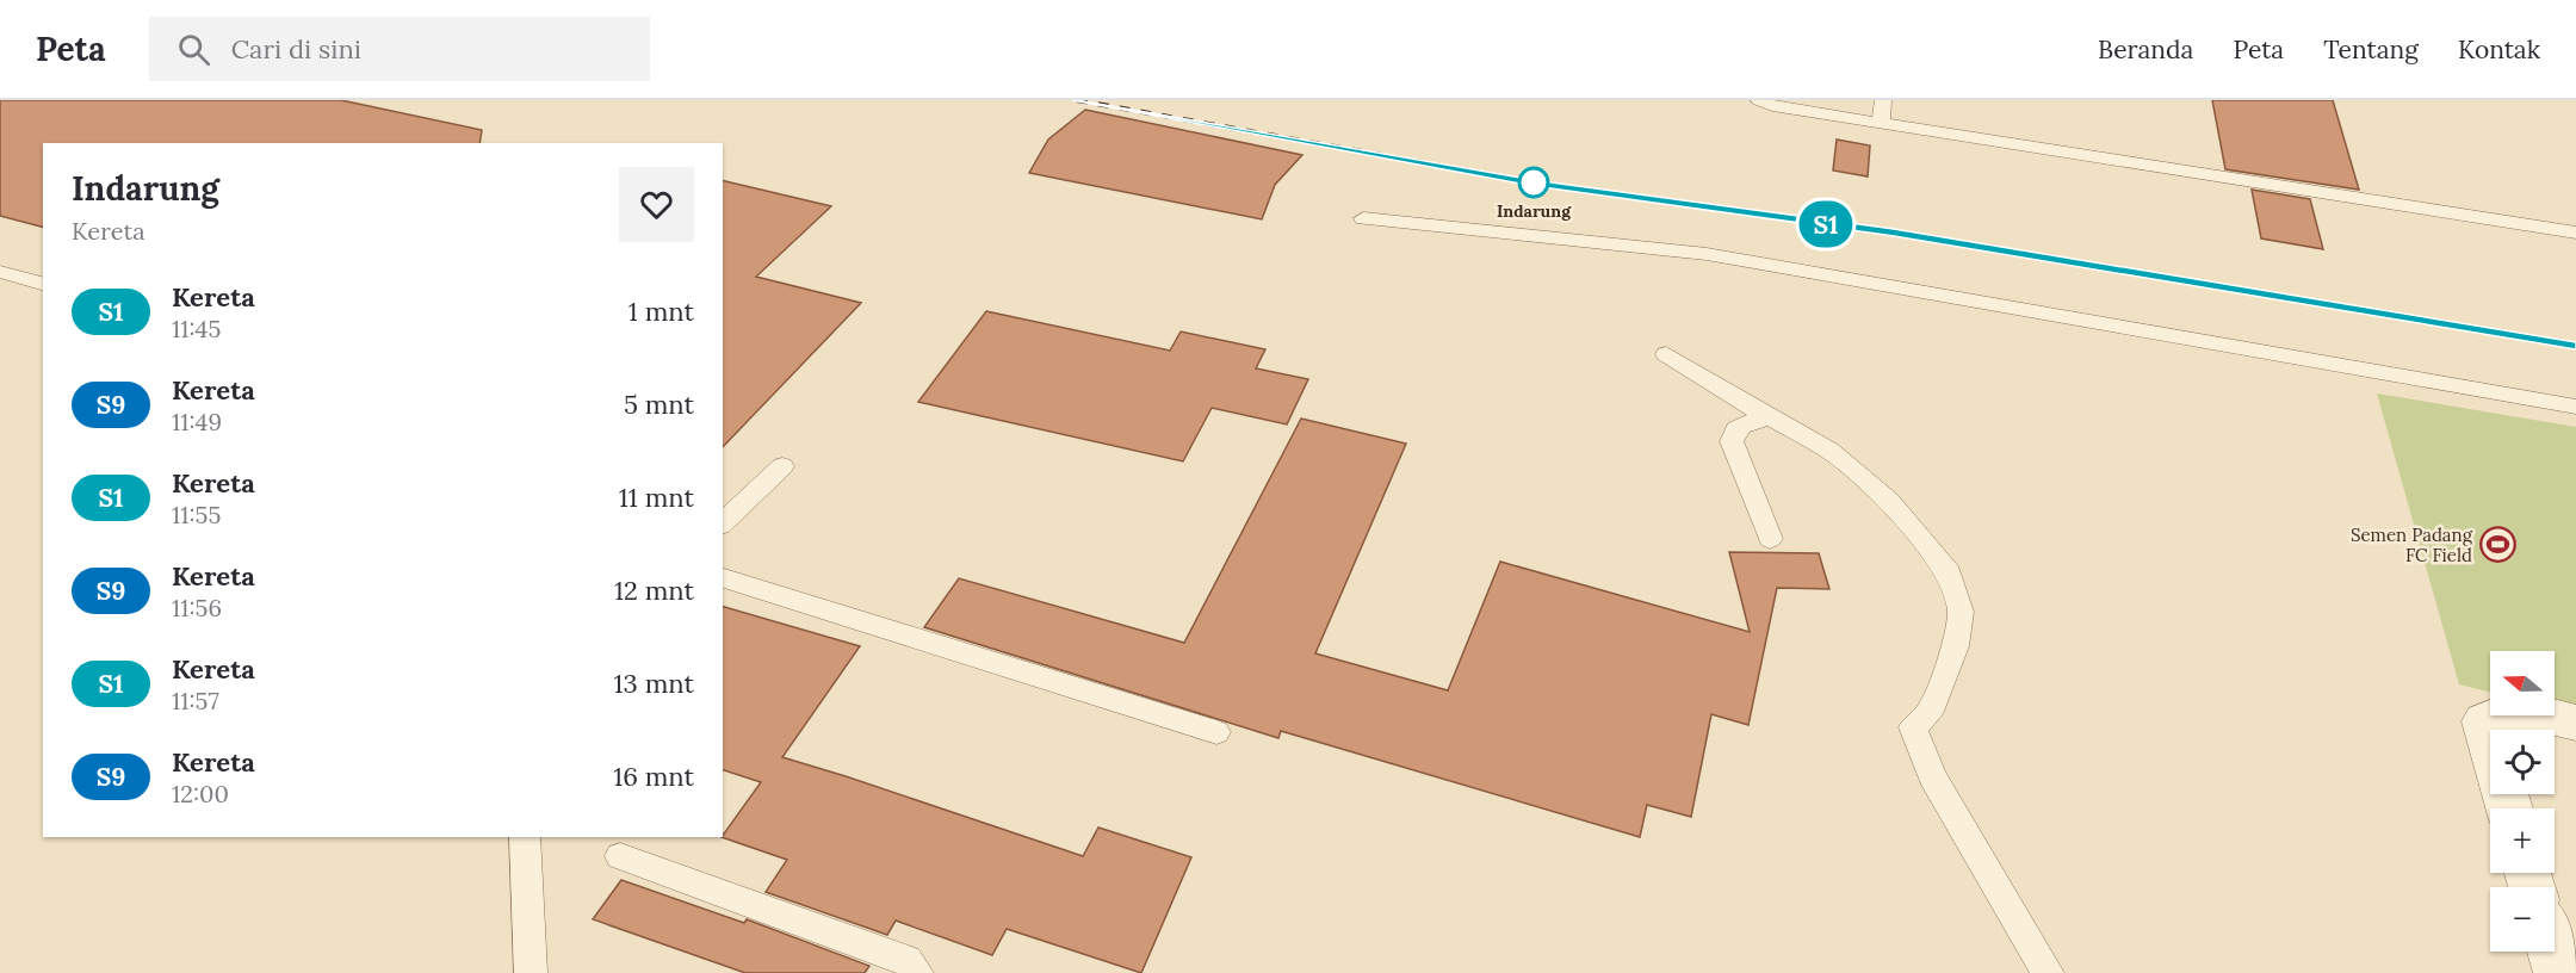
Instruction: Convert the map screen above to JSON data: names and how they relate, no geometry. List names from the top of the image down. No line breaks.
{"places":{"other":["Indarung"],"sports":["Semen Padang FC Field"]},"north":"left","page":{"header":"Peta","search":"Cari di sini","nav":["Beranda","Peta","Tentang","Kontak"],"on_map":"S1","heading":["Indarung","Kereta"],"list":[{"mark":"S1","name":"Kereta","note":"11:45","value":"1 mnt"},{"mark":"S9","name":"Kereta","note":"11:49","value":"5 mnt"},{"mark":"S1","name":"Kereta","note":"11:55","value":"11 mnt"},{"mark":"S9","name":"Kereta","note":"11:56","value":"12 mnt"},{"mark":"S1","name":"Kereta","note":"11:57","value":"13 mnt"},{"mark":"S9","name":"Kereta","note":"12:00","value":"16 mnt"}],"map_buttons":["+","−"]}}
